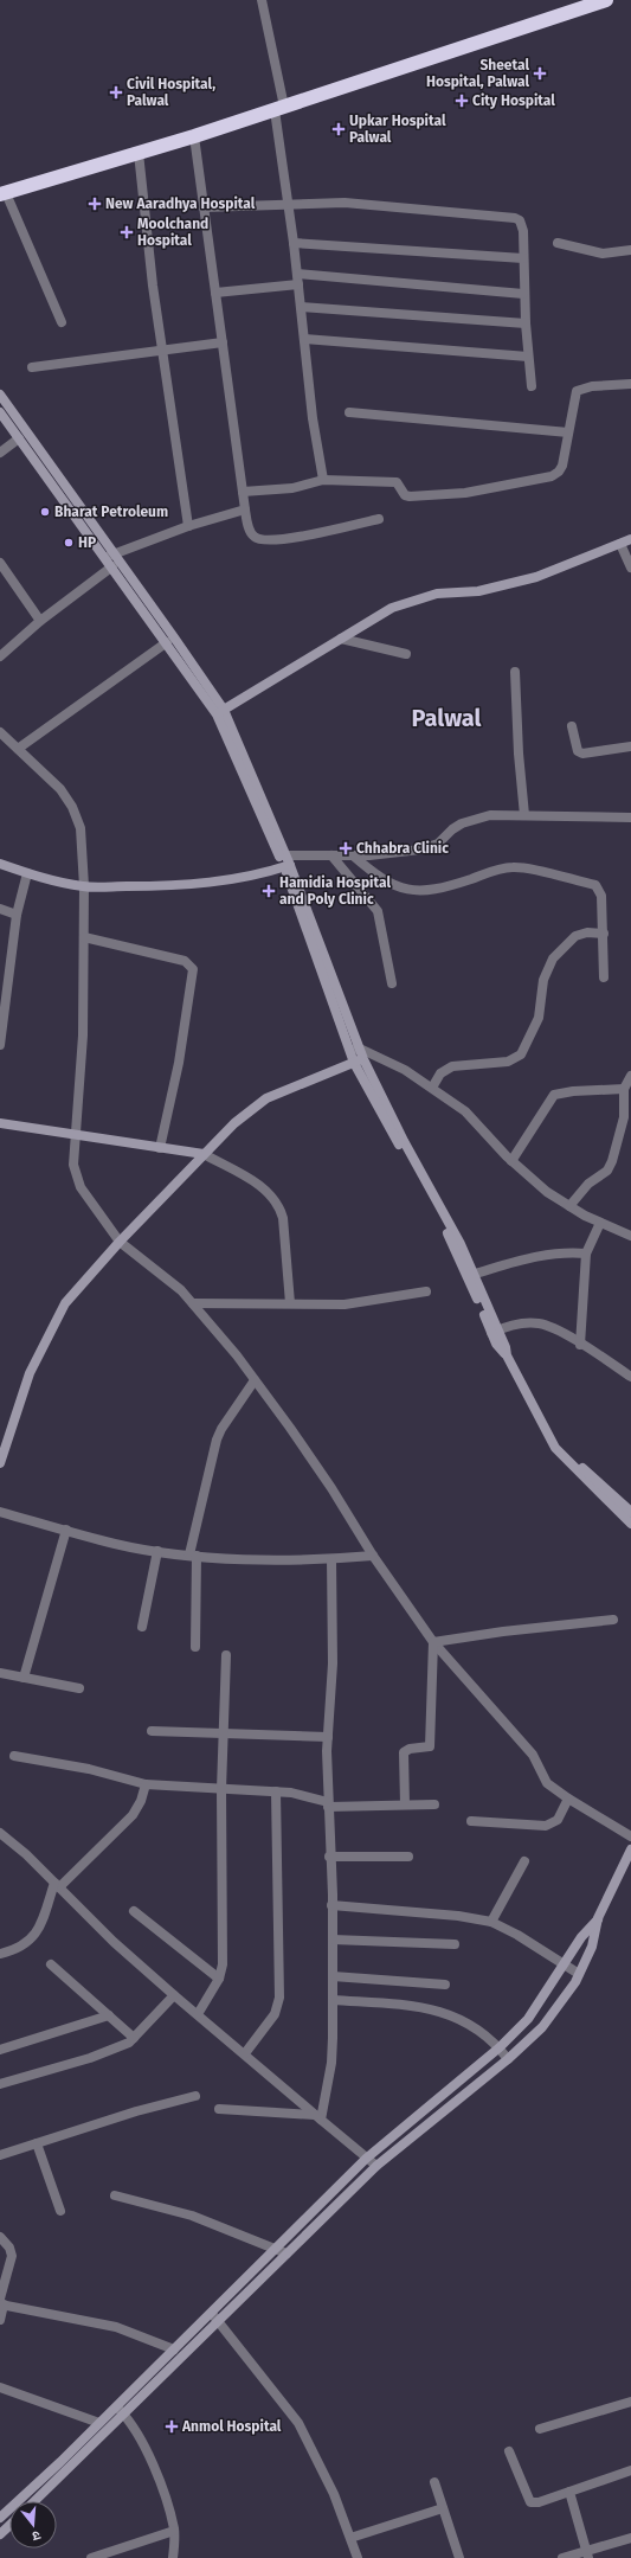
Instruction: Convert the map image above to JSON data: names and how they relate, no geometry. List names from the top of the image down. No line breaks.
{"districts":["Palwal"],"places":{"health":["Sheetal Hospital, Palwal","Civil Hospital, Palwal","City Hospital","Upkar Hospital Palwal","New Aaradhya Hospital","Moolchand Hospital","Chhabra Clinic","Hamidia Hospital and Poly Clinic","Anmol Hospital"],"other":["Bharat Petroleum","HP"]},"north":"bottom"}
